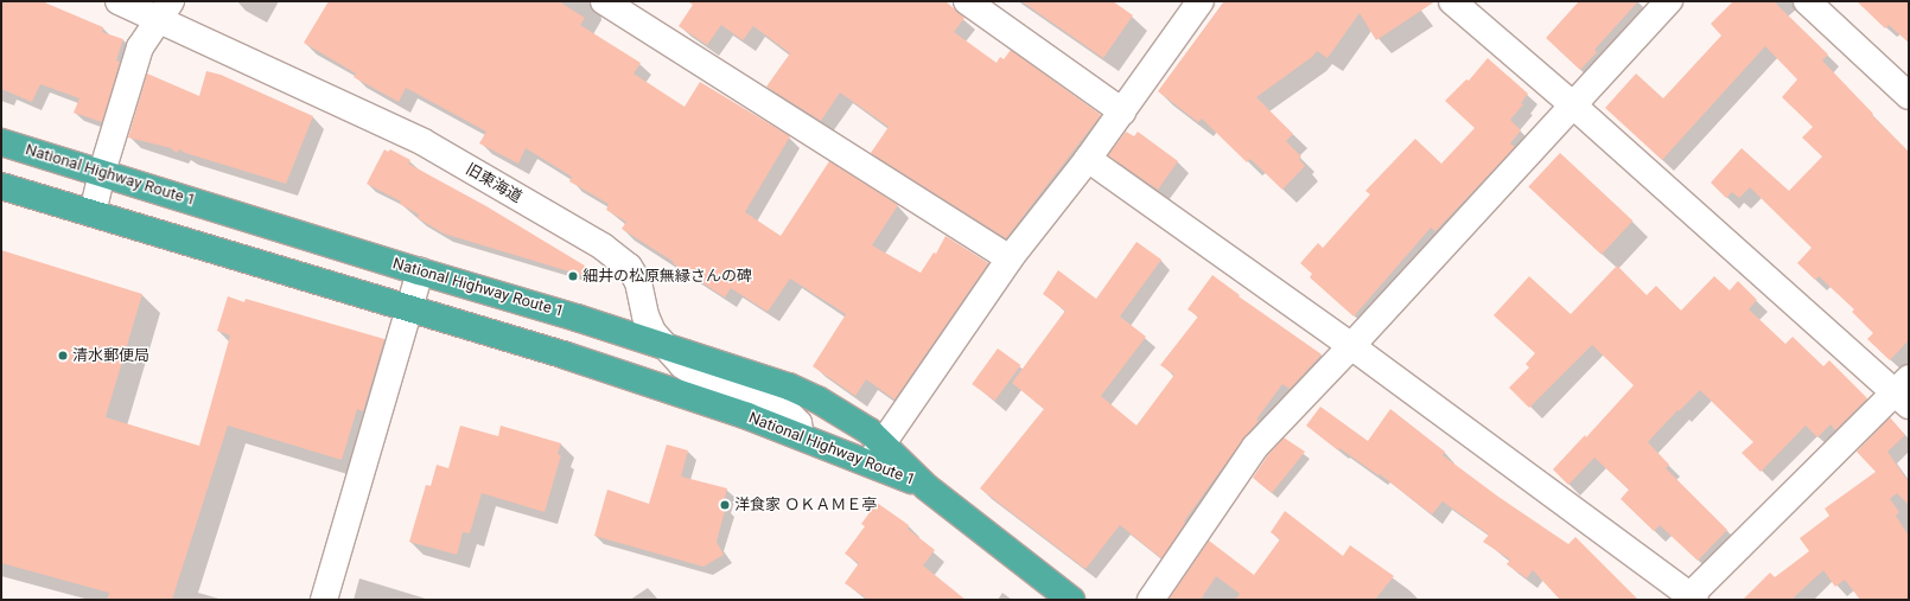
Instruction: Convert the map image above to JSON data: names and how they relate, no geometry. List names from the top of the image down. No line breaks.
{"streets":{"highway":["National Highway Route 1"],"street":["旧東海道"]},"crossings":[["National Highway Route 1","旧東海道"]],"places":["細井の松原無縁さんの碑","清水郵便局","洋食家 ＯＫＡＭＥ亭"]}
